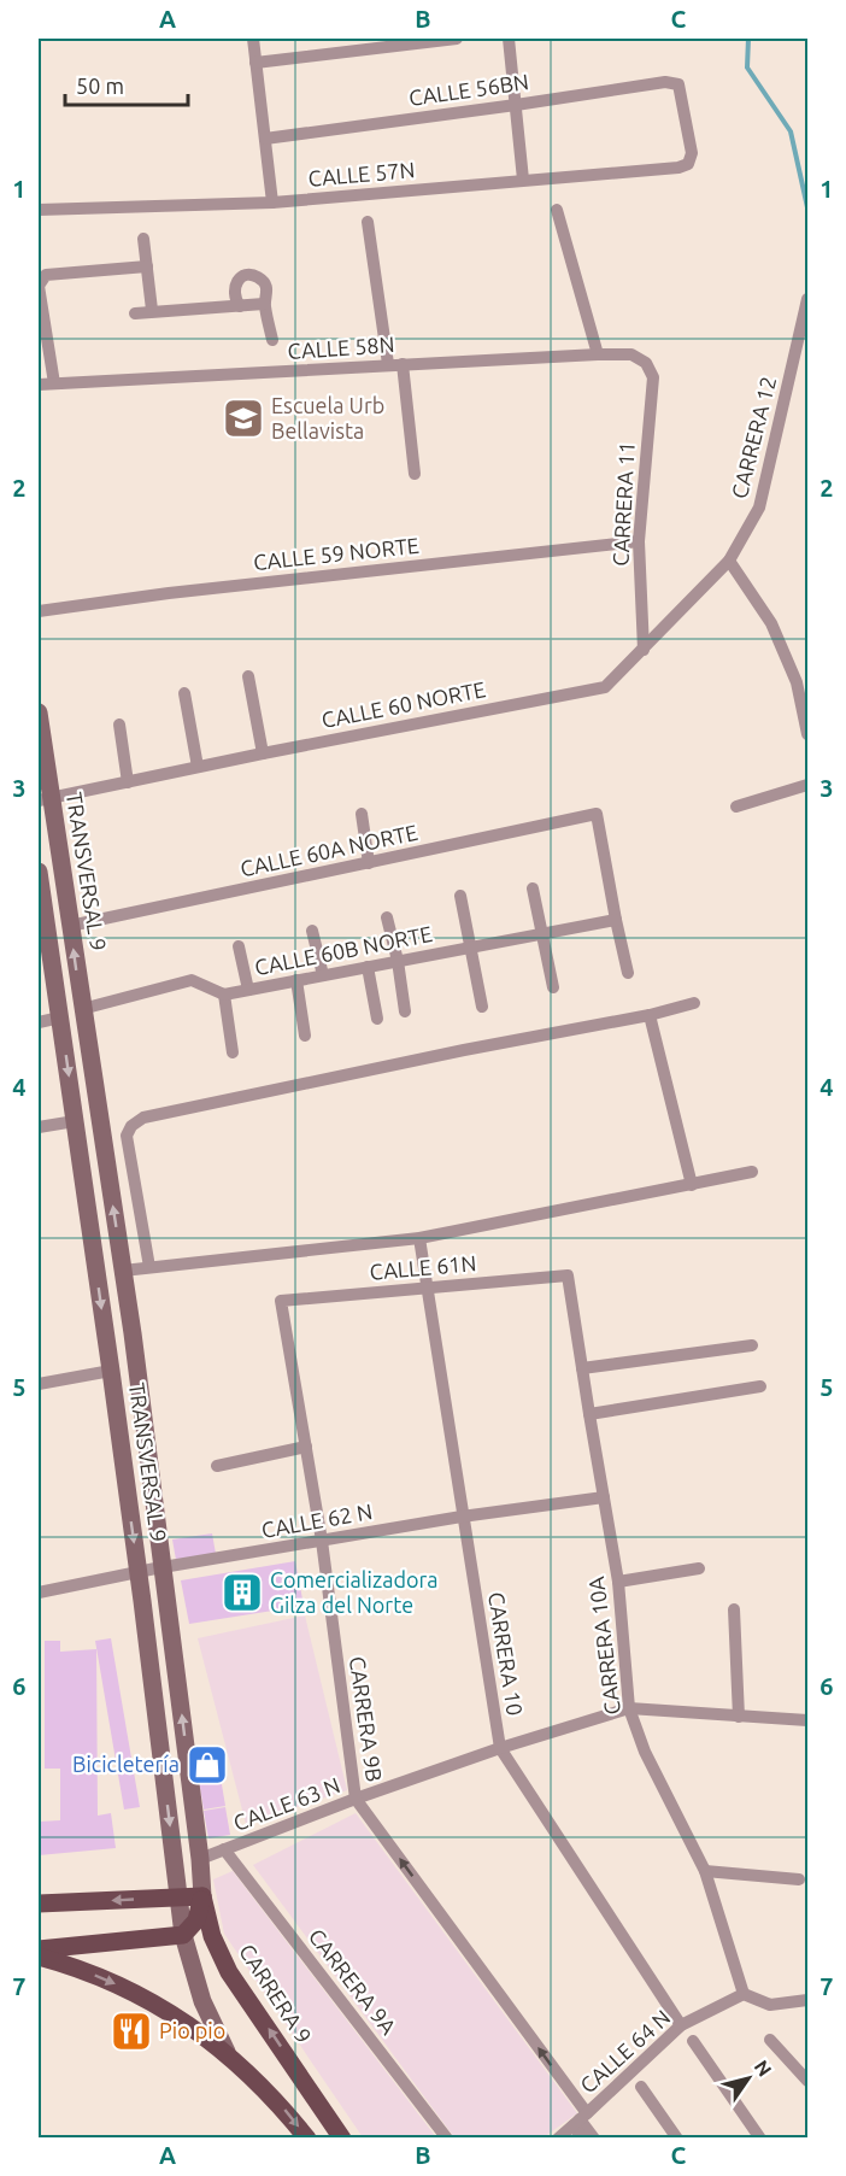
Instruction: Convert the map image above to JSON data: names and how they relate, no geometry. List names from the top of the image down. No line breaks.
{"streets":{"main road":["TRANSVERSAL 9","CARRERA 9"],"street":["CALLE 56BN","CALLE 57N","CALLE 58N","CARRERA 12","CARRERA 11","CALLE 59 NORTE","CALLE 60 NORTE","CALLE 60A NORTE","CALLE 60B NORTE","CALLE 61N","CALLE 62 N","CARRERA 10A","CARRERA 10","CARRERA 9B","CALLE 63 N","CARRERA 9A","CALLE 64 N"]},"crossings":[["CALLE 56BN","CALLE 57N"],["CALLE 58N","CARRERA 11"],["CARRERA 12","CALLE 60 NORTE"],["CARRERA 11","CALLE 59 NORTE"],["CARRERA 11","CALLE 60 NORTE"],["CALLE 60 NORTE","TRANSVERSAL 9"],["CALLE 60A NORTE","TRANSVERSAL 9"],["CALLE 60A NORTE","CALLE 60B NORTE"],["TRANSVERSAL 9","CALLE 62 N"],["TRANSVERSAL 9","CALLE 63 N"],["TRANSVERSAL 9","CARRERA 9"],["CALLE 61N","CARRERA 10A"],["CALLE 61N","CARRERA 10"],["CALLE 61N","CARRERA 9B"],["CALLE 62 N","CARRERA 10A"],["CALLE 62 N","CARRERA 10"],["CALLE 62 N","CARRERA 9B"],["CARRERA 10A","CALLE 63 N"],["CARRERA 10A","CALLE 64 N"],["CARRERA 10","CALLE 63 N"],["CARRERA 10","CALLE 64 N"],["CARRERA 9B","CALLE 63 N"],["CARRERA 9B","CALLE 64 N"],["CALLE 63 N","CARRERA 9A"]],"one_way":["CARRERA 9B"],"places":{"school or university":["Escuela Urb Bellavista"],"building":["Comercializadora Gilza del Norte"],"shop":["Bicicletería"],"restaurant":["Pio pio"]},"scale_bar":"50 m","north":"top right","grid":{"columns":["A","B","C"],"rows":["1","2","3","4","5","6","7"]}}
